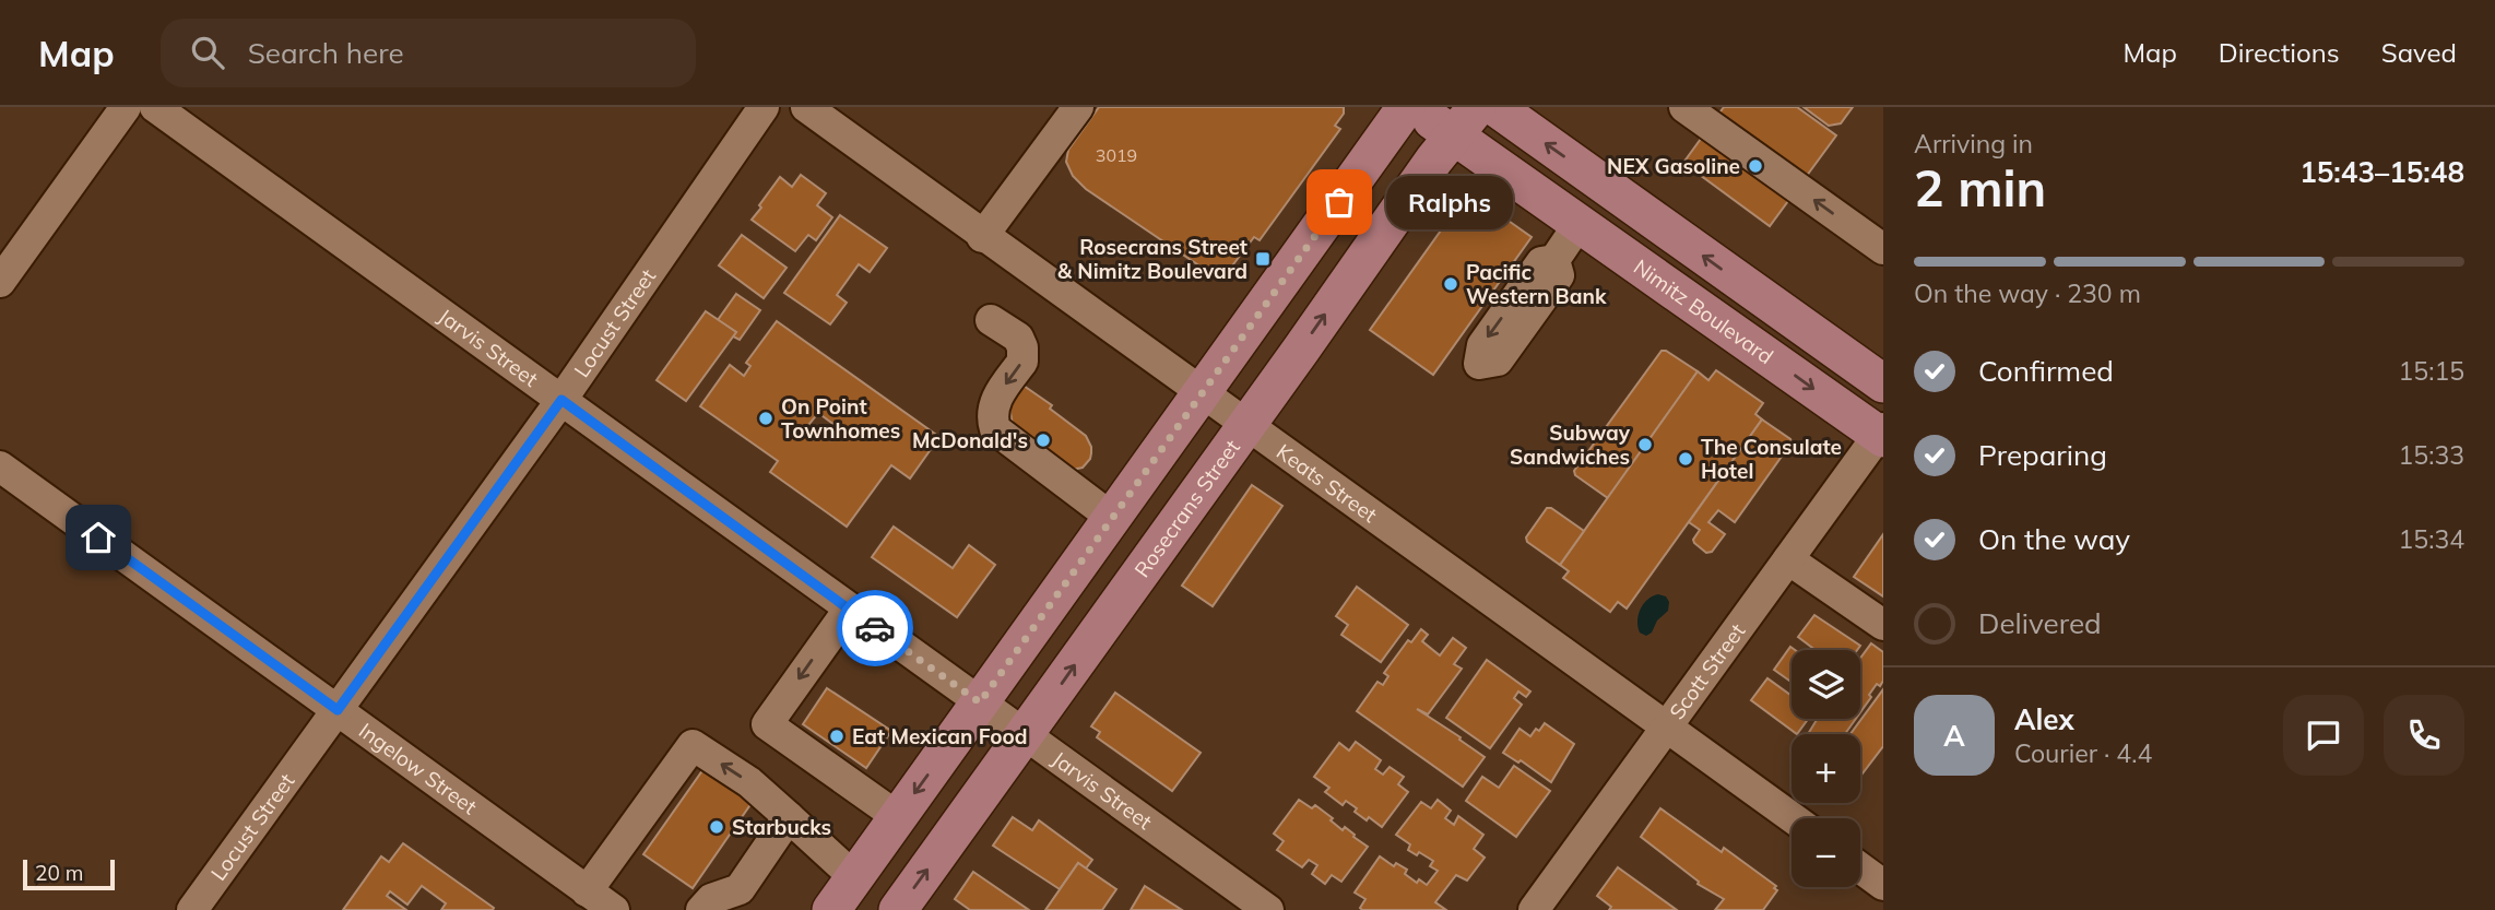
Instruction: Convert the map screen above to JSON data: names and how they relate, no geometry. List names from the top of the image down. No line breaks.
{"streets":{"main road":["Nimitz Boulevard","Rosecrans Street"],"street":["Locust Street","Jarvis Street","Keats Street","Scott Street","Ingelow Street"]},"crossings":[["Nimitz Boulevard","Rosecrans Street"],["Nimitz Boulevard","Scott Street"],["Locust Street","Jarvis Street"],["Locust Street","Ingelow Street"],["Jarvis Street","Rosecrans Street"],["Keats Street","Rosecrans Street"],["Keats Street","Scott Street"]],"places":{"other":["NEX Gasoline","Ralphs","Pacific Western Bank","On Point Townhomes","McDonald's","Subway Sandwiches","The Consulate Hotel","Eat Mexican Food","Starbucks"],"transit":["Rosecrans Street & Nimitz Boulevard"]},"house_numbers":["3019"],"scale_bar":"20 m","page":{"header":"Map","search":"Search here","nav":["Map","Directions","Saved"],"heading":["2 min","Arriving in","15:43–15:48"],"panel":["Alex","Courier · 4.4"],"bubble":"Ralphs","bar":"On the way · 230 m","list":[["Confirmed","15:15"],["Preparing","15:33"],["On the way","15:34"],"Delivered"],"map_buttons":["+","−"],"round":"A","scale":"20 m"}}
